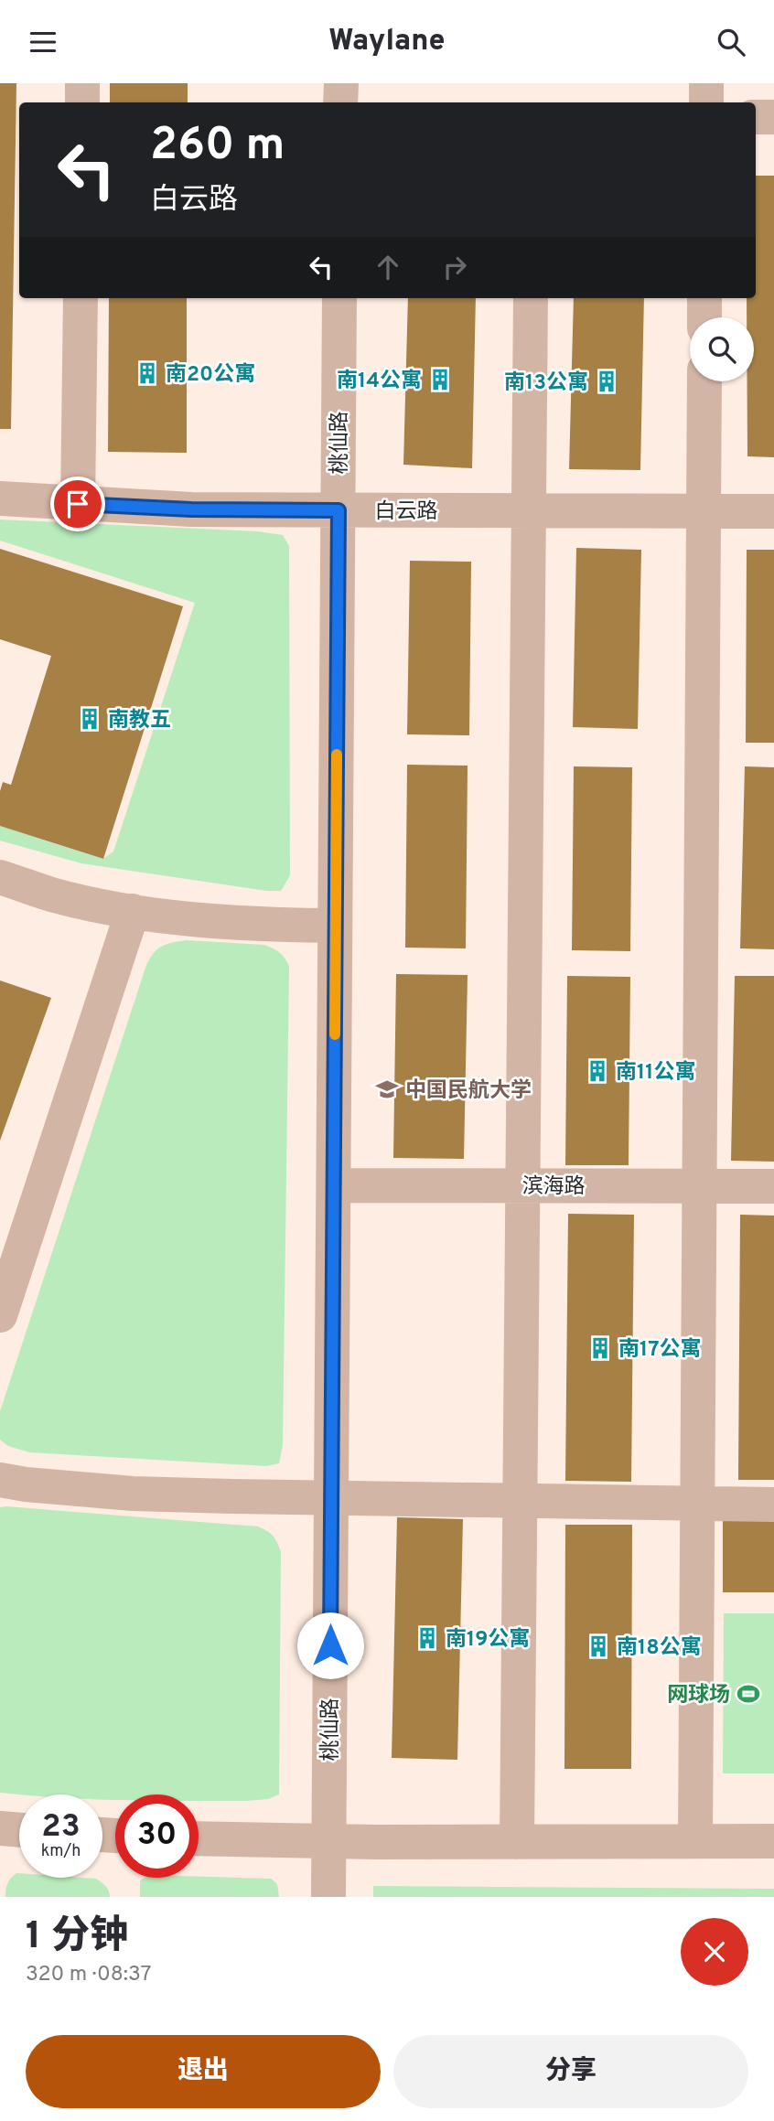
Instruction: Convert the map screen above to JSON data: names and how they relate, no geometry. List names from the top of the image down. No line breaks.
{"streets":{"street":["桃仙路","白云路","滨海路"]},"crossings":[["桃仙路","白云路"],["桃仙路","滨海路"]],"places":{"building":["南20公寓","南14公寓","南13公寓","南教五","南11公寓","南17公寓","南19公寓","南18公寓"],"school or university":["中国民航大学"],"sports":["网球场"]},"page":{"header":"Waylane","turn":["260 m","白云路"],"speed":"23 km/h","limit":"30","heading":["1 分钟","320 m · 08:37"],"buttons":["退出","分享"]}}
